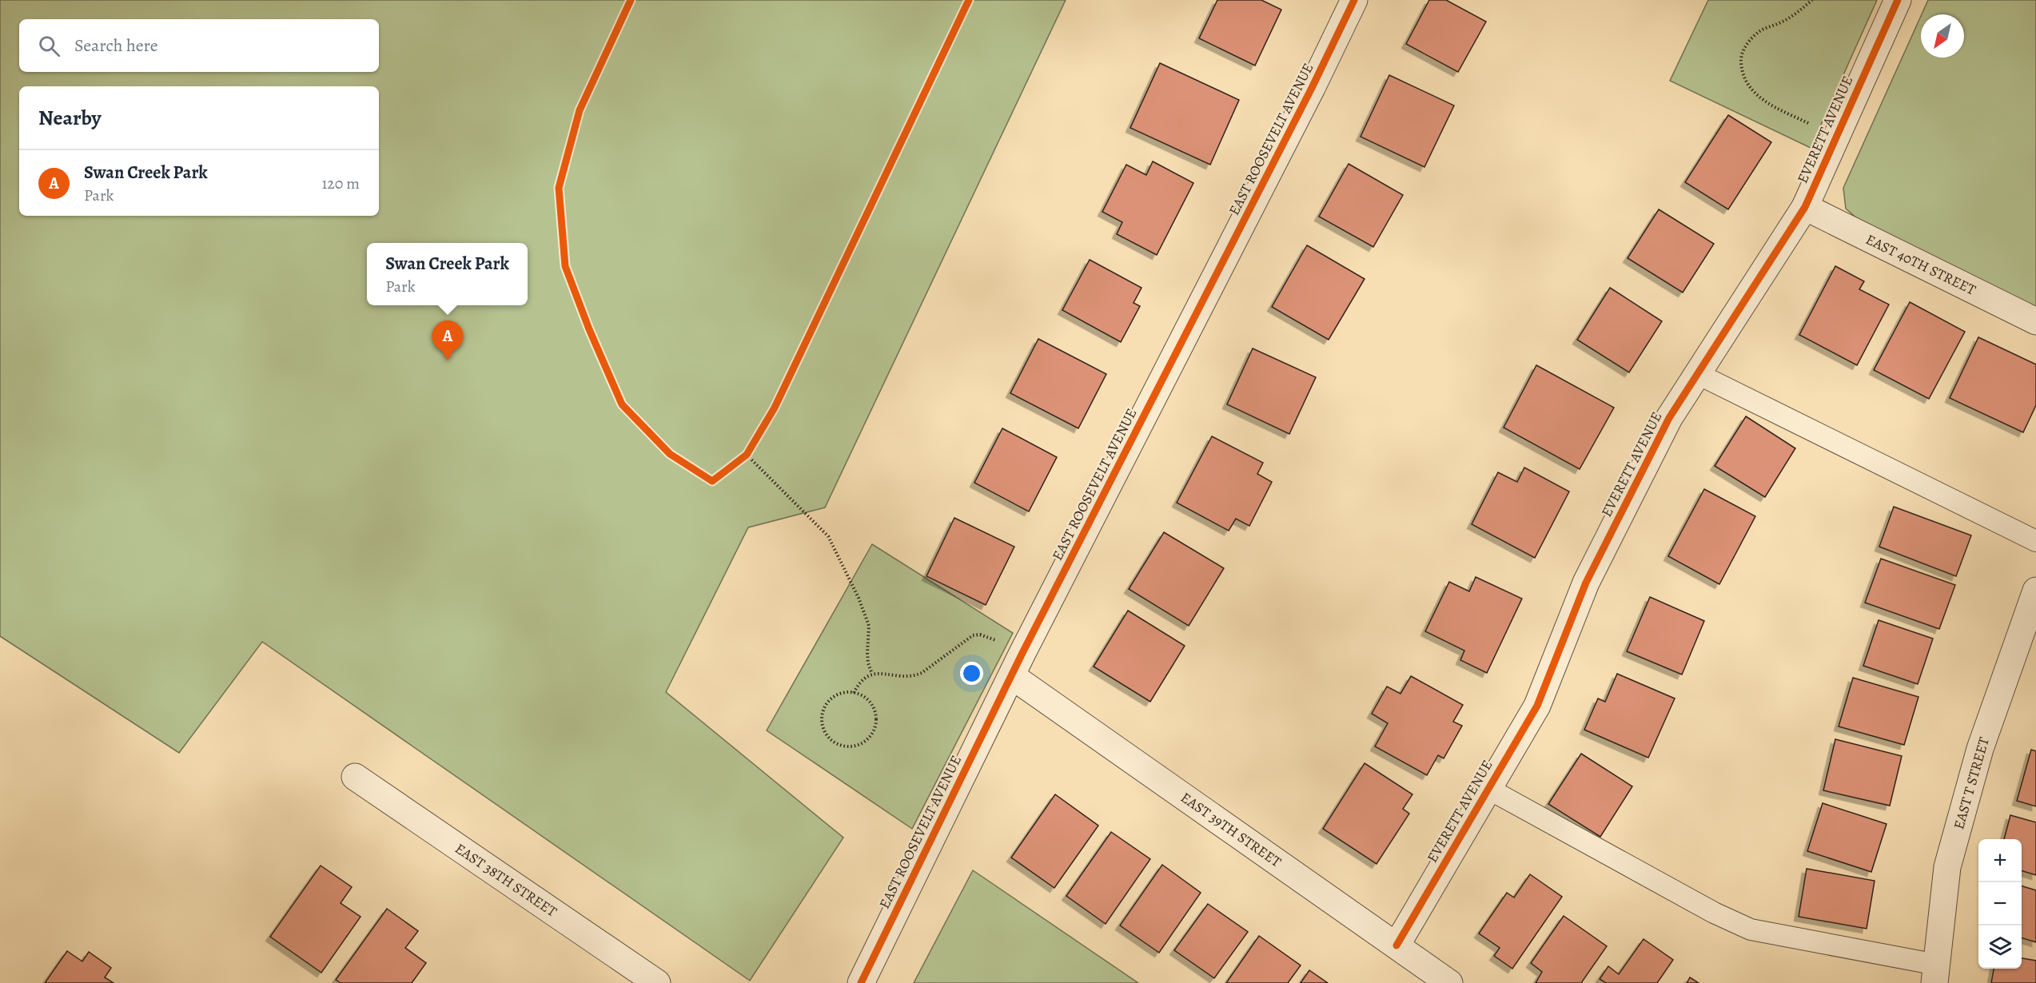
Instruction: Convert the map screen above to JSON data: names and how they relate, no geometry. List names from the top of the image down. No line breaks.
{"streets":{"street":["EVERETT AVENUE","EAST ROOSEVELT AVENUE","EAST 40TH STREET","EAST T STREET","EAST 39TH STREET","EAST 38TH STREET"]},"crossings":[["EVERETT AVENUE","EAST 40TH STREET"],["EVERETT AVENUE","EAST 39TH STREET"],["EAST ROOSEVELT AVENUE","EAST 39TH STREET"]],"north":"bottom left","page":{"search":"Search here","heading":"Nearby","list":[{"mark":"A","name":"Swan Creek Park","note":"Park","value":"120 m"}],"popup":["Swan Creek Park","Park"],"pins":"A","map_buttons":["+","−"]}}
